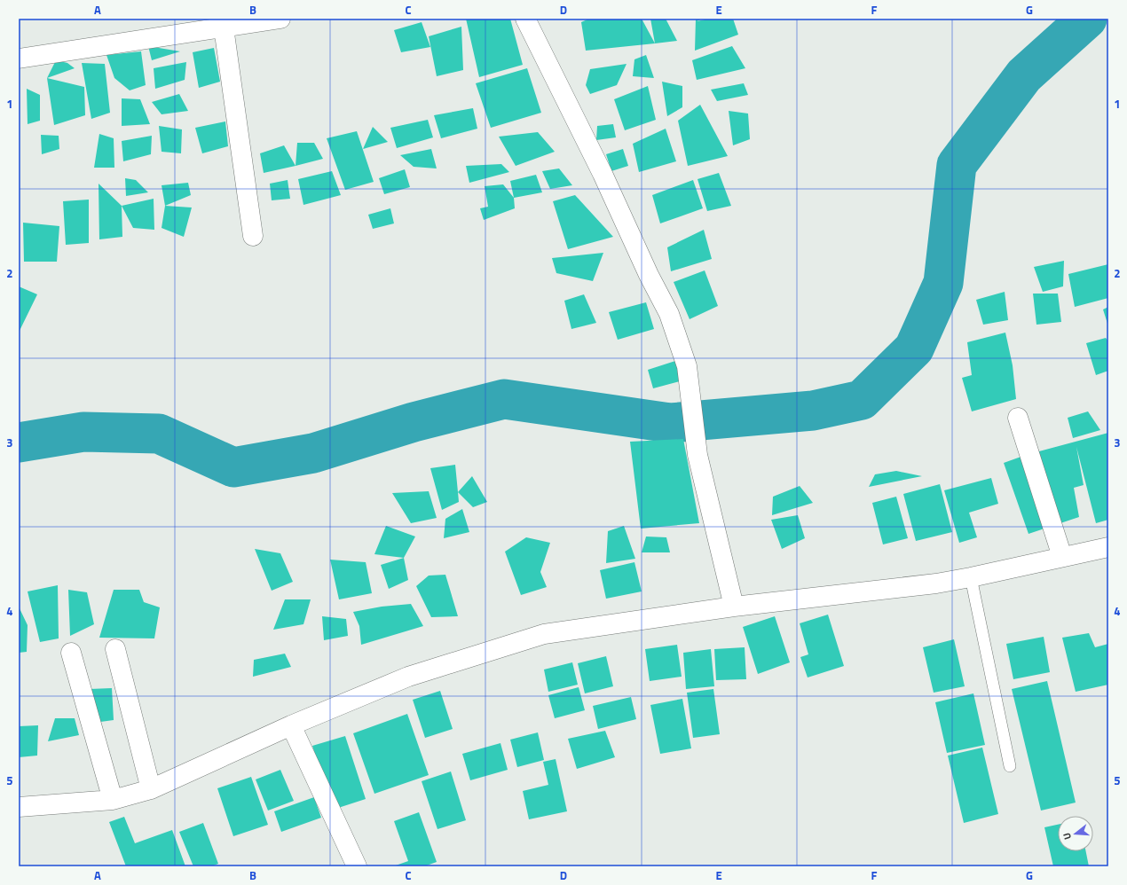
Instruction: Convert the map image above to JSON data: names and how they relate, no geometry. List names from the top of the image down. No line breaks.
{"north":"left","grid":{"columns":["A","B","C","D","E","F","G"],"rows":["1","2","3","4","5"]}}
